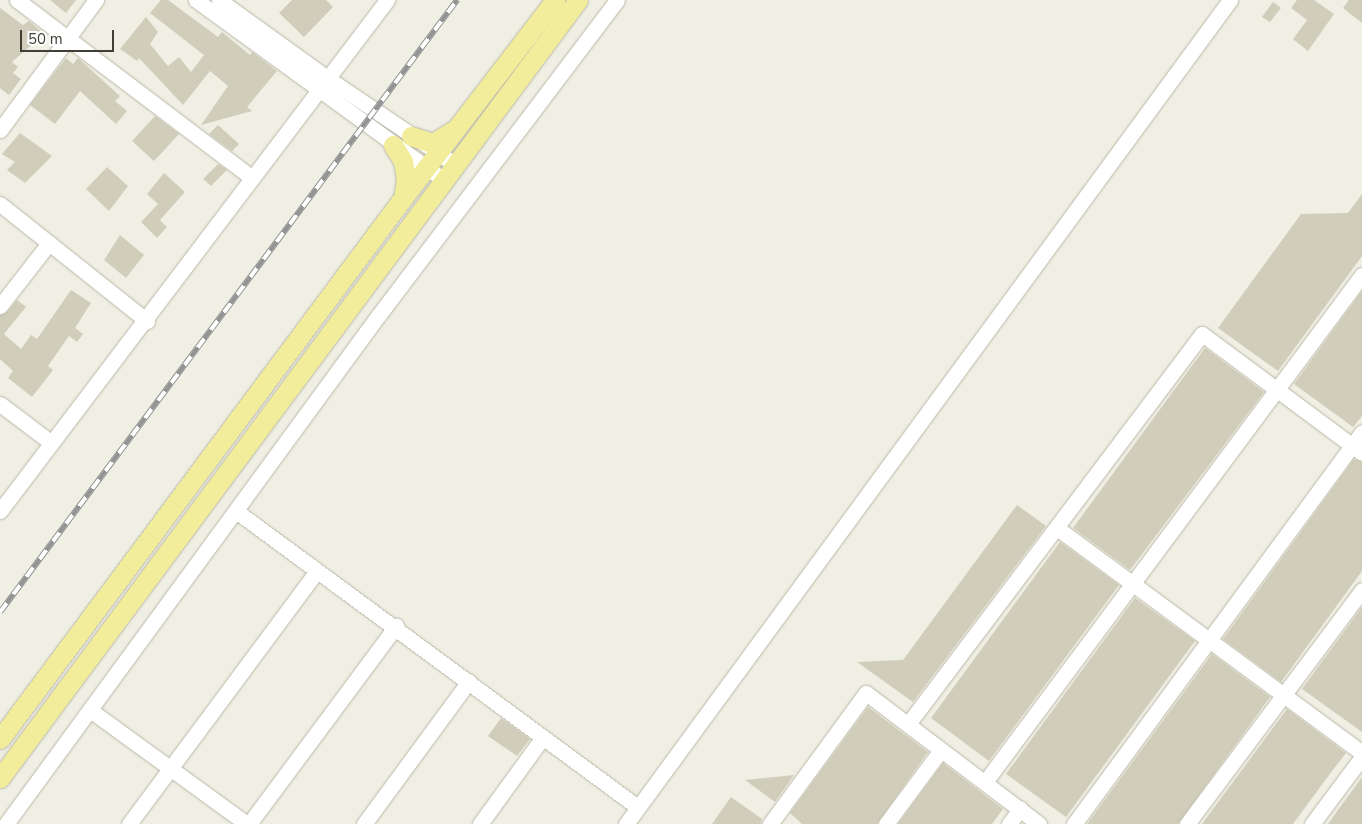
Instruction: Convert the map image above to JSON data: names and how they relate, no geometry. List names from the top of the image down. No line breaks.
{"scale_bar":"50 m"}
